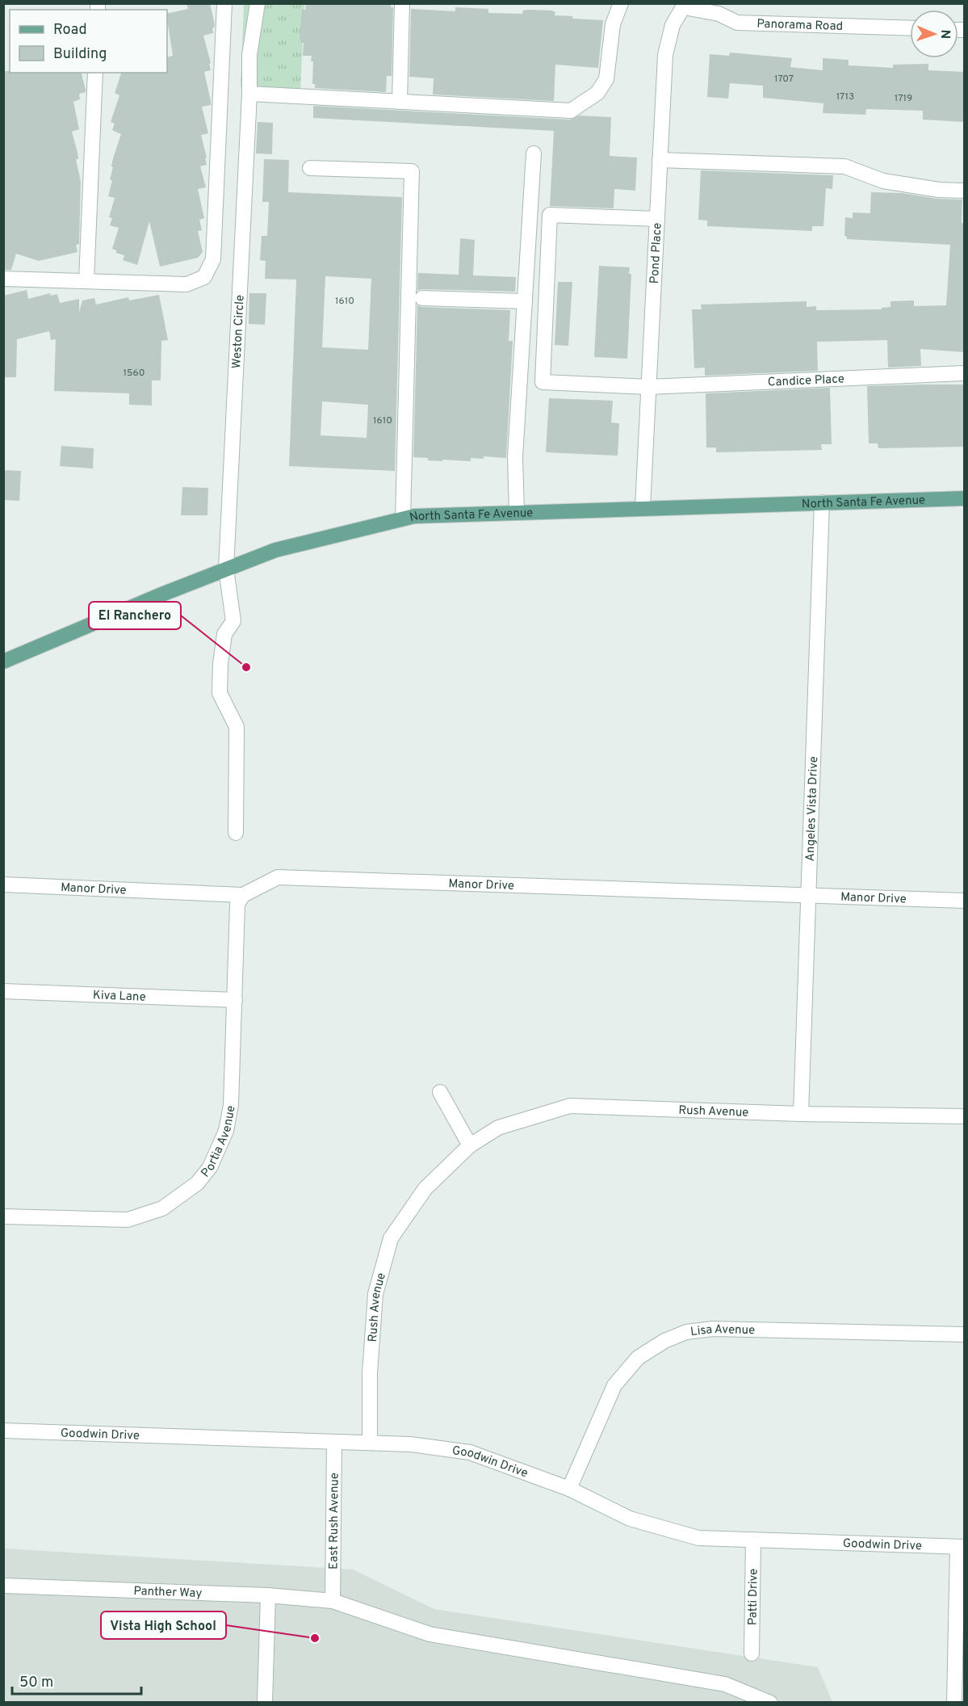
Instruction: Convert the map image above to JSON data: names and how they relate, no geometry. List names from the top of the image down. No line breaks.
{"streets":{"main road":["North Santa Fe Avenue"],"street":["Panorama Road","Pond Place","Weston Circle","Candice Place","Angeles Vista Drive","Manor Drive","Kiva Lane","Rush Avenue","Portia Avenue","Lisa Avenue","Goodwin Drive","East Rush Avenue","Panther Way","Patti Drive"]},"crossings":[["Panorama Road","Pond Place"],["Pond Place","Candice Place"],["Pond Place","North Santa Fe Avenue"],["Weston Circle","North Santa Fe Avenue"],["North Santa Fe Avenue","Angeles Vista Drive"],["Angeles Vista Drive","Manor Drive"],["Angeles Vista Drive","Rush Avenue"],["Manor Drive","Portia Avenue"],["Kiva Lane","Portia Avenue"],["Rush Avenue","Goodwin Drive"],["Lisa Avenue","Goodwin Drive"],["Goodwin Drive","East Rush Avenue"],["Goodwin Drive","Patti Drive"],["East Rush Avenue","Panther Way"]],"places":["El Ranchero","Vista High School"],"house_numbers":["1707","1713","1719","1610","1560","1610"],"legend":["Road","Building"],"scale_bar":"50 m","north":"right"}
